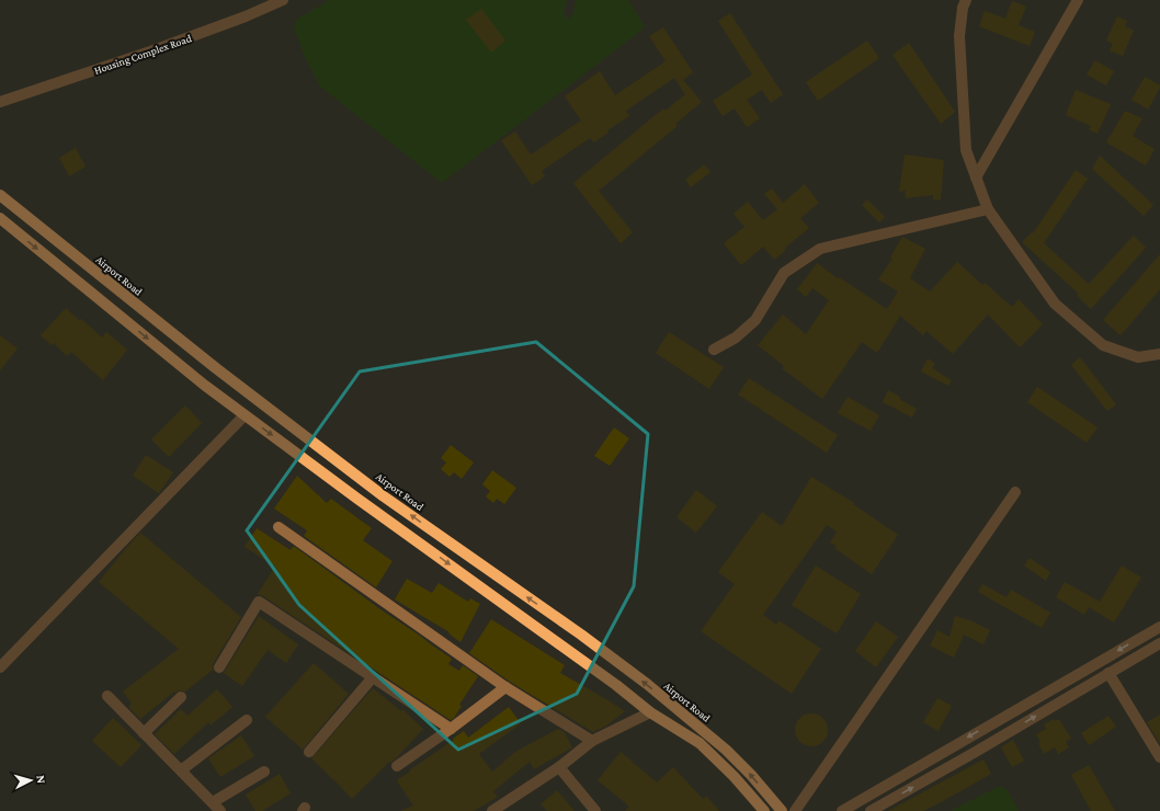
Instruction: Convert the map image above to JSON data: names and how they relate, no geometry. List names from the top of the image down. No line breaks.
{"streets":{"main road":["Airport Road"],"street":["Housing Complex Road"]},"north":"right"}
